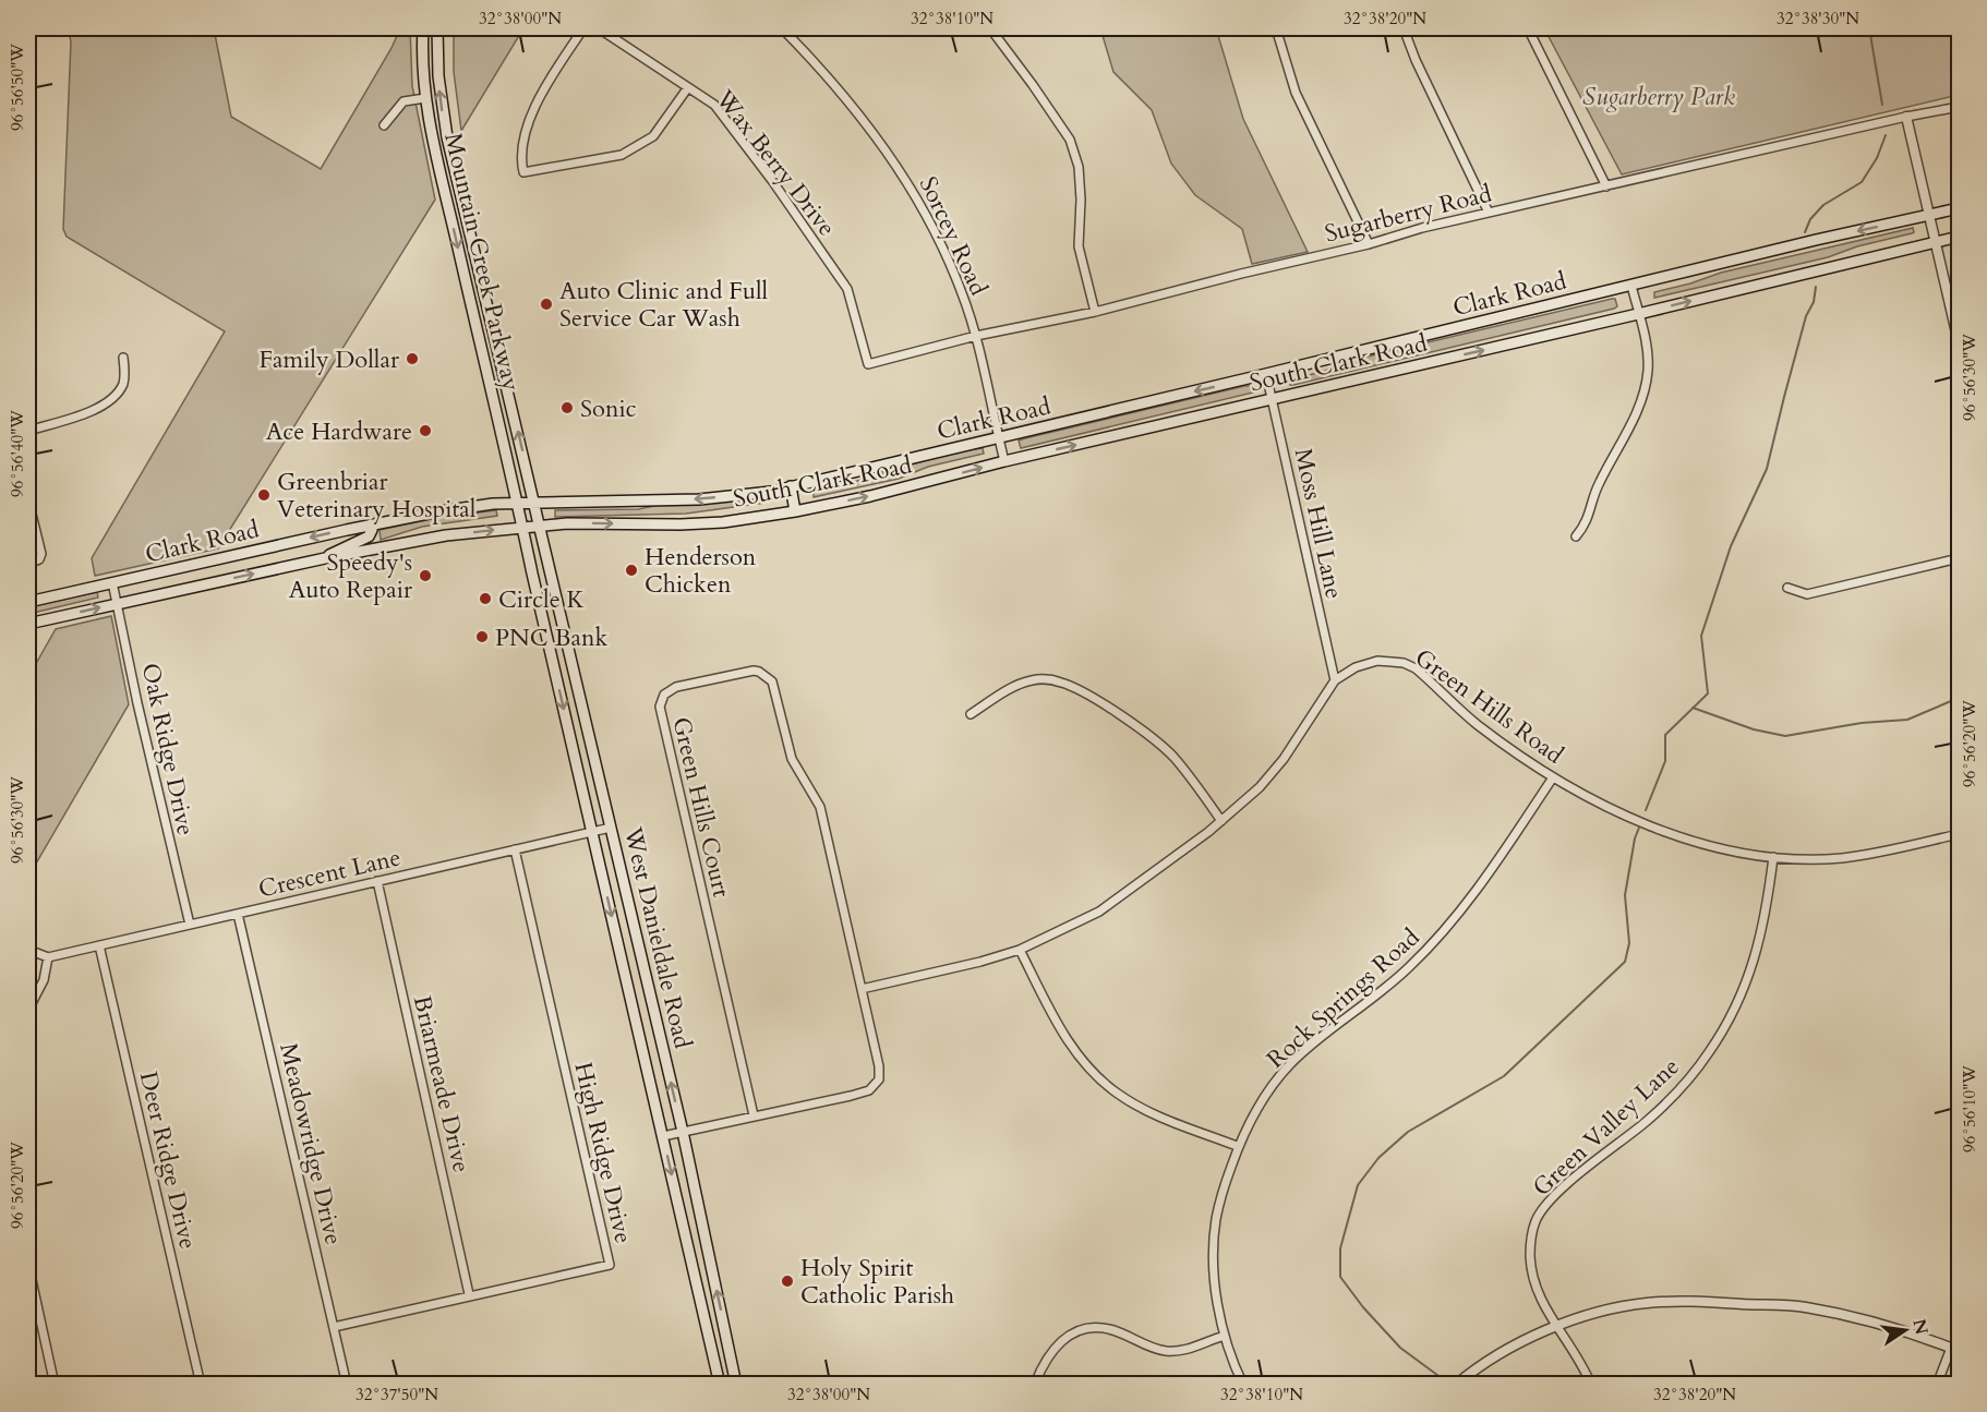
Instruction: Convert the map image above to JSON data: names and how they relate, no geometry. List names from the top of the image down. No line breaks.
{"streets":{"main road":["Mountain Creek Parkway","Clark Road","South Clark Road","West Danieldale Road"],"street":["Wax Berry Drive","Sugarberry Road","Sorcey Road","Moss Hill Lane","Green Hills Road","Oak Ridge Drive","Green Hills Court","Crescent Lane","Rock Springs Road","Briarmeade Drive","Green Valley Lane","Meadowridge Drive","High Ridge Drive","Deer Ridge Drive"]},"crossings":[["Wax Berry Drive","Sugarberry Road"],["Sugarberry Road","Sorcey Road"],["Sorcey Road","Clark Road"],["Sorcey Road","South Clark Road"],["Mountain Creek Parkway","Clark Road"],["Mountain Creek Parkway","West Danieldale Road"],["Clark Road","Moss Hill Lane"],["Clark Road","Oak Ridge Drive"],["Clark Road","West Danieldale Road"],["South Clark Road","Moss Hill Lane"],["South Clark Road","Oak Ridge Drive"],["South Clark Road","West Danieldale Road"],["Moss Hill Lane","Green Hills Road"],["Green Hills Road","Green Hills Court"],["Green Hills Road","Rock Springs Road"],["Green Hills Road","Green Valley Lane"],["Oak Ridge Drive","Crescent Lane"],["Green Hills Court","West Danieldale Road"],["Crescent Lane","West Danieldale Road"],["Crescent Lane","Briarmeade Drive"],["Crescent Lane","Meadowridge Drive"],["Crescent Lane","High Ridge Drive"],["Crescent Lane","Deer Ridge Drive"],["Briarmeade Drive","High Ridge Drive"],["Meadowridge Drive","High Ridge Drive"]],"one_way":["Clark Road","South Clark Road"],"parks":["Sugarberry Park"],"places":["Auto Clinic and Full Service Car Wash","Family Dollar","Sonic","Ace Hardware","Greenbriar Veterinary Hospital","Henderson Chicken","Speedy's Auto Repair","Circle K","PNC Bank","Holy Spirit Catholic Parish"],"north":"right","coordinates":["32°38'00\"N","32°38'10\"N","32°38'20\"N","32°38'30\"N","96°56'50\"W","96°56'30\"W","96°56'40\"W","96°56'20\"W","96°56'10\"W","32°37'50\"N"]}
